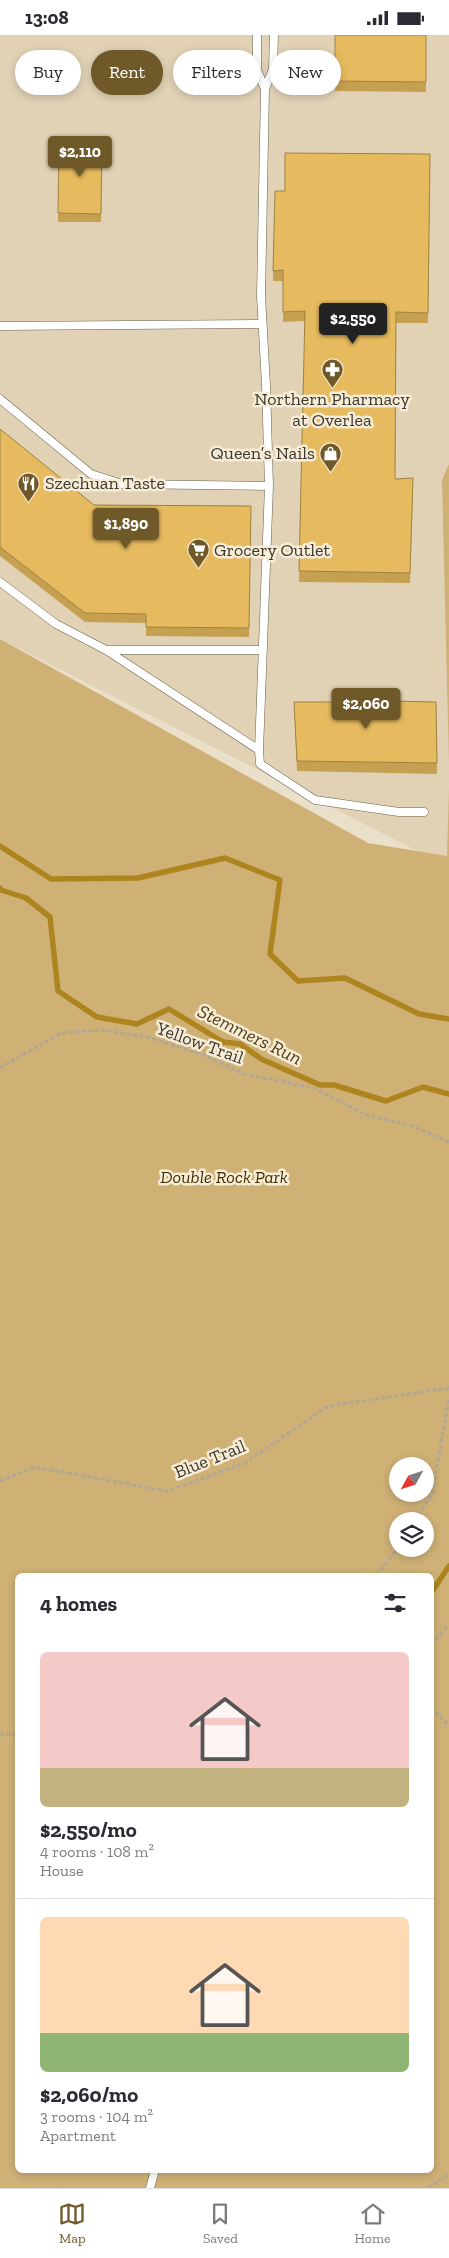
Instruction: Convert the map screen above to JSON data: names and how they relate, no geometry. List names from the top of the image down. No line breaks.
{"streets":{"path":["Yellow Trail","Blue Trail"]},"water":["Stemmers Run"],"parks":["Double Rock Park"],"places":{"pharmacy":["Northern Pharmacy at Overlea"],"shop":["Queen’s Nails"],"restaurant":["Szechuan Taste"],"supermarket":["Grocery Outlet"]},"north":"bottom left","page":{"status":"13:08","chip":["Buy","Rent","Filters","New"],"price":["$2,110","$2,550","$1,890","$2,060"],"heading":"4 homes","list":[{"name":"$2,550/mo","note":"4 rooms · 108 m² · House"},{"name":"$2,060/mo","note":"3 rooms · 104 m² · Apartment"}],"tabs":["Map","Saved","Home"]}}
